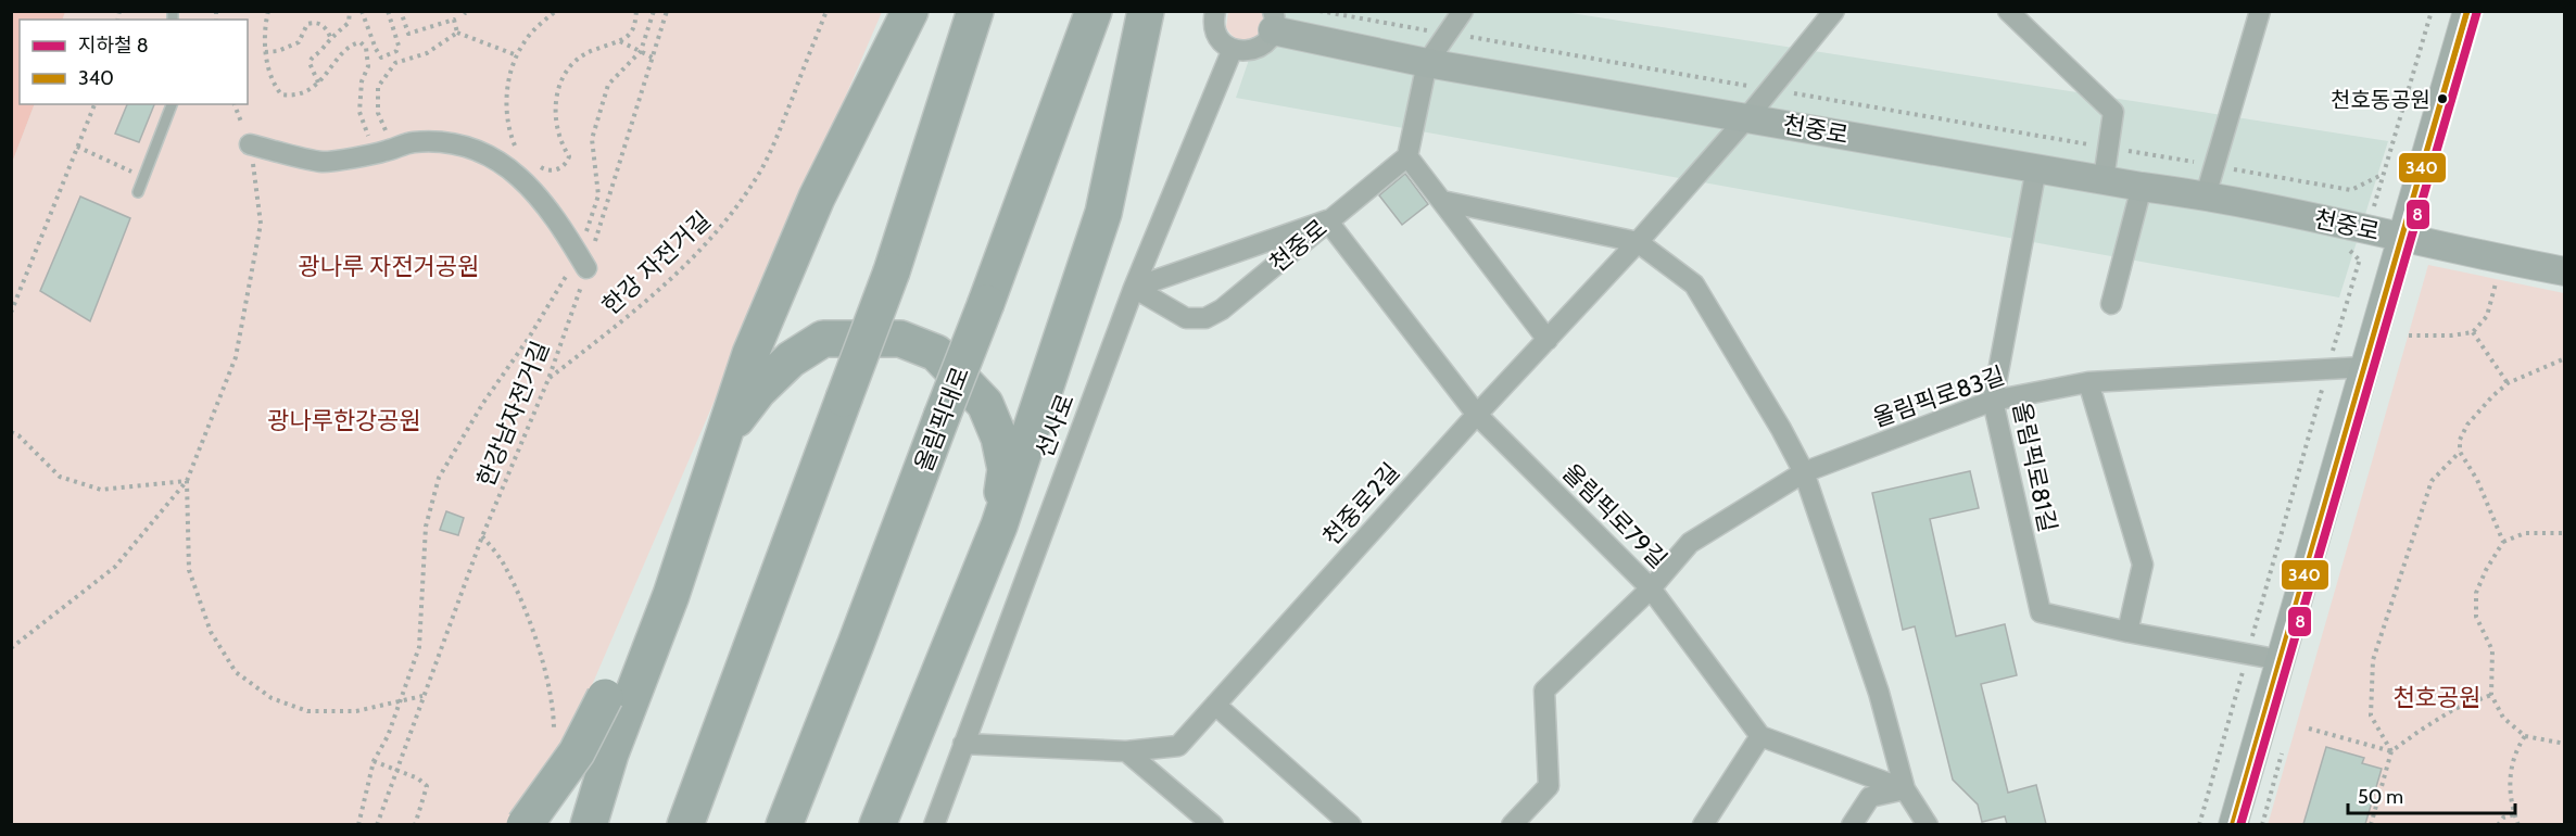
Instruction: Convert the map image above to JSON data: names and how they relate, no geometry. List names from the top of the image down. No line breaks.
{"streets":{"highway":["올림픽대로"],"street":["천중로","올림픽로83길","선사로","올림픽로81길","천중로2길","올림픽로79길"],"path":["한강 자전거길","한강남자전거길"]},"crossings":[["천중로","선사로"],["천중로","올림픽로81길"],["천중로","천중로2길"],["천중로","올림픽로79길"],["한강 자전거길","한강남자전거길"],["올림픽로83길","올림픽로81길"],["올림픽로83길","올림픽로79길"],["선사로","천중로2길"],["천중로2길","올림픽로79길"]],"parks":["광나루 자전거공원","광나루한강공원","천호공원"],"places":["천호동공원"],"lines":["metro line 8","transit line 340"],"legend":["지하철 8","340"],"scale_bar":"50 m"}
